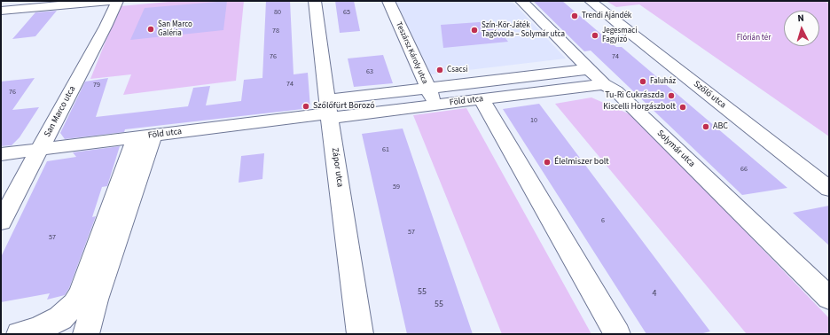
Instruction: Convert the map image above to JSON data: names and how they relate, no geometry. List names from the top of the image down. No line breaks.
{"streets":{"street":["Teszársz Károly utca","Szőlő utca","Föld utca","San Marco utca","Solymár utca","Zápor utca"]},"crossings":[["Teszársz Károly utca","Föld utca"],["Föld utca","San Marco utca"],["Föld utca","Solymár utca"],["Föld utca","Zápor utca"]],"parks":["Flórián tér"],"places":["Trendi Ajándék","San Marco Galéria","Szín-Kör-Játék Tagóvoda – Solymár utca","Jegesmaci Fagyizó","Csacsi","Faluház","Tu-Ri Cukrászda","Szőlőfürt Borozó","Kiscelli Horgászbolt","ABC","Élelmiszer bolt"],"house_numbers":["80","65","78","76","74","63","74","79","76","10","61","66","59","6","57","57","55","4","55"],"north":"top"}
